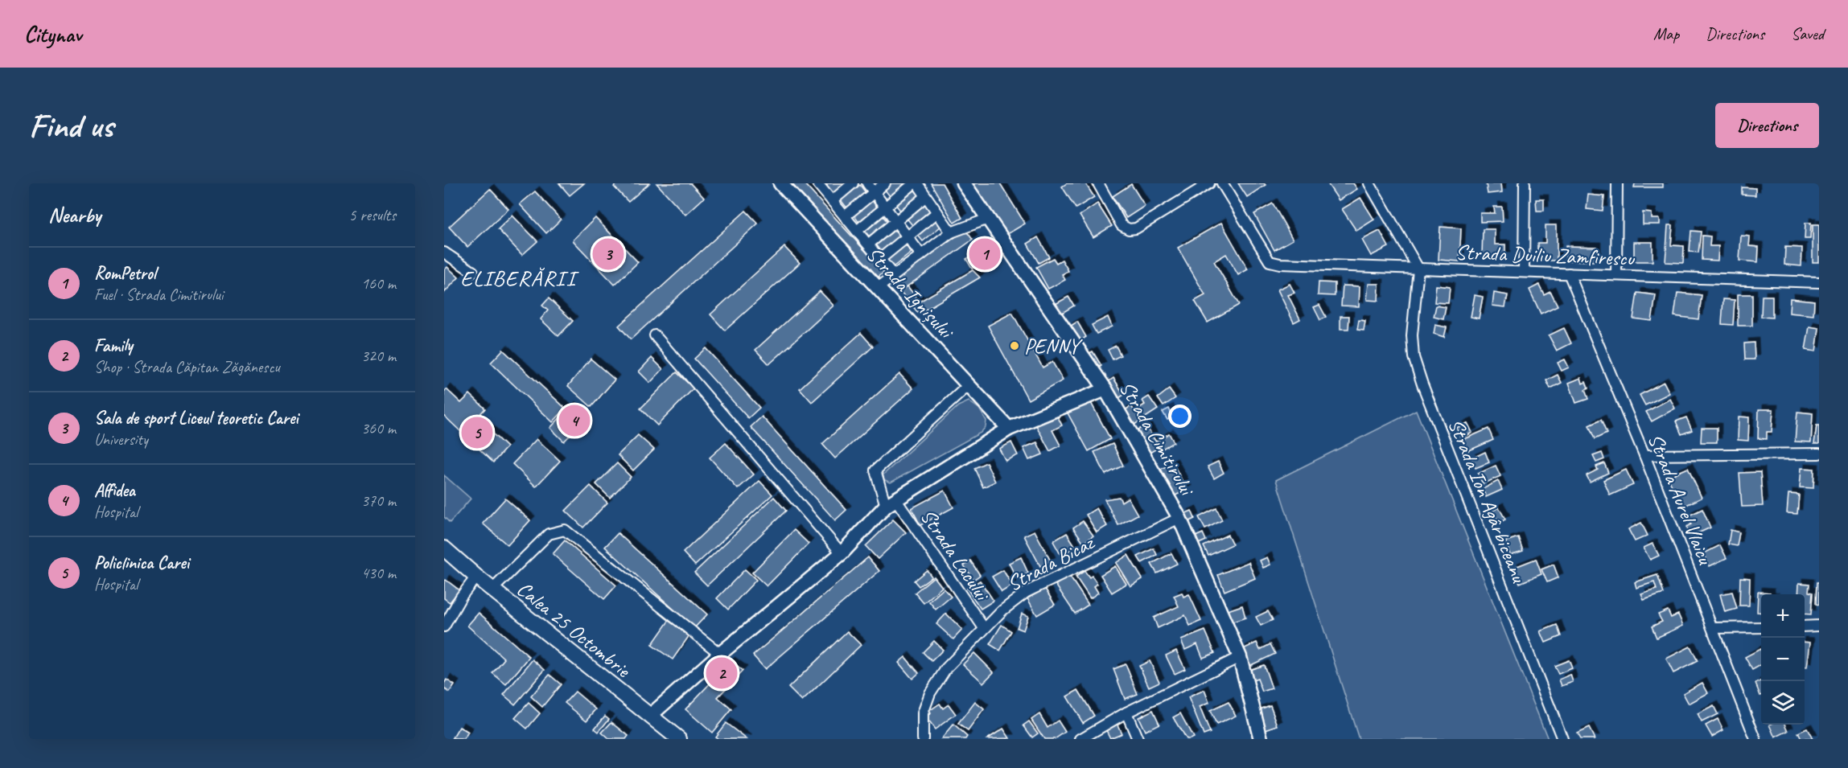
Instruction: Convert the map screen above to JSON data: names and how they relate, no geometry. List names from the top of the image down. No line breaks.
{"streets":{"main road":["Calea 25 Octombrie"],"street":["Strada Duiliu Zamfirescu","Strada Ignișului","Strada Cimitirului","Strada Aurel Vlaicu","Strada Ion Agârbiceanu","Strada Lacului","Strada Bicaz"]},"crossings":[["Strada Duiliu Zamfirescu","Strada Aurel Vlaicu"],["Strada Duiliu Zamfirescu","Strada Ion Agârbiceanu"],["Strada Ignișului","Strada Lacului"],["Strada Cimitirului","Strada Bicaz"],["Strada Lacului","Strada Bicaz"]],"districts":["ELIBERĂRII"],"places":["PENNY"],"page":{"header":"Citynav","nav":["Map","Directions","Saved"],"buttons":"Directions","title":"Find us","heading":["Nearby","5 results"],"pins":["1","3","4","5","2"],"list":[{"mark":"1","name":"RomPetrol","note":"Fuel · Strada Cimitirului","value":"160 m"},{"mark":"2","name":"Family","note":"Shop · Strada Căpitan Zăgănescu","value":"320 m"},{"mark":"3","name":"Sala de sport Liceul teoretic Carei","note":"University","value":"360 m"},{"mark":"4","name":"Affidea","note":"Hospital","value":"370 m"},{"mark":"5","name":"Policlinica Carei","note":"Hospital","value":"430 m"}],"map_buttons":["+","−"]}}
